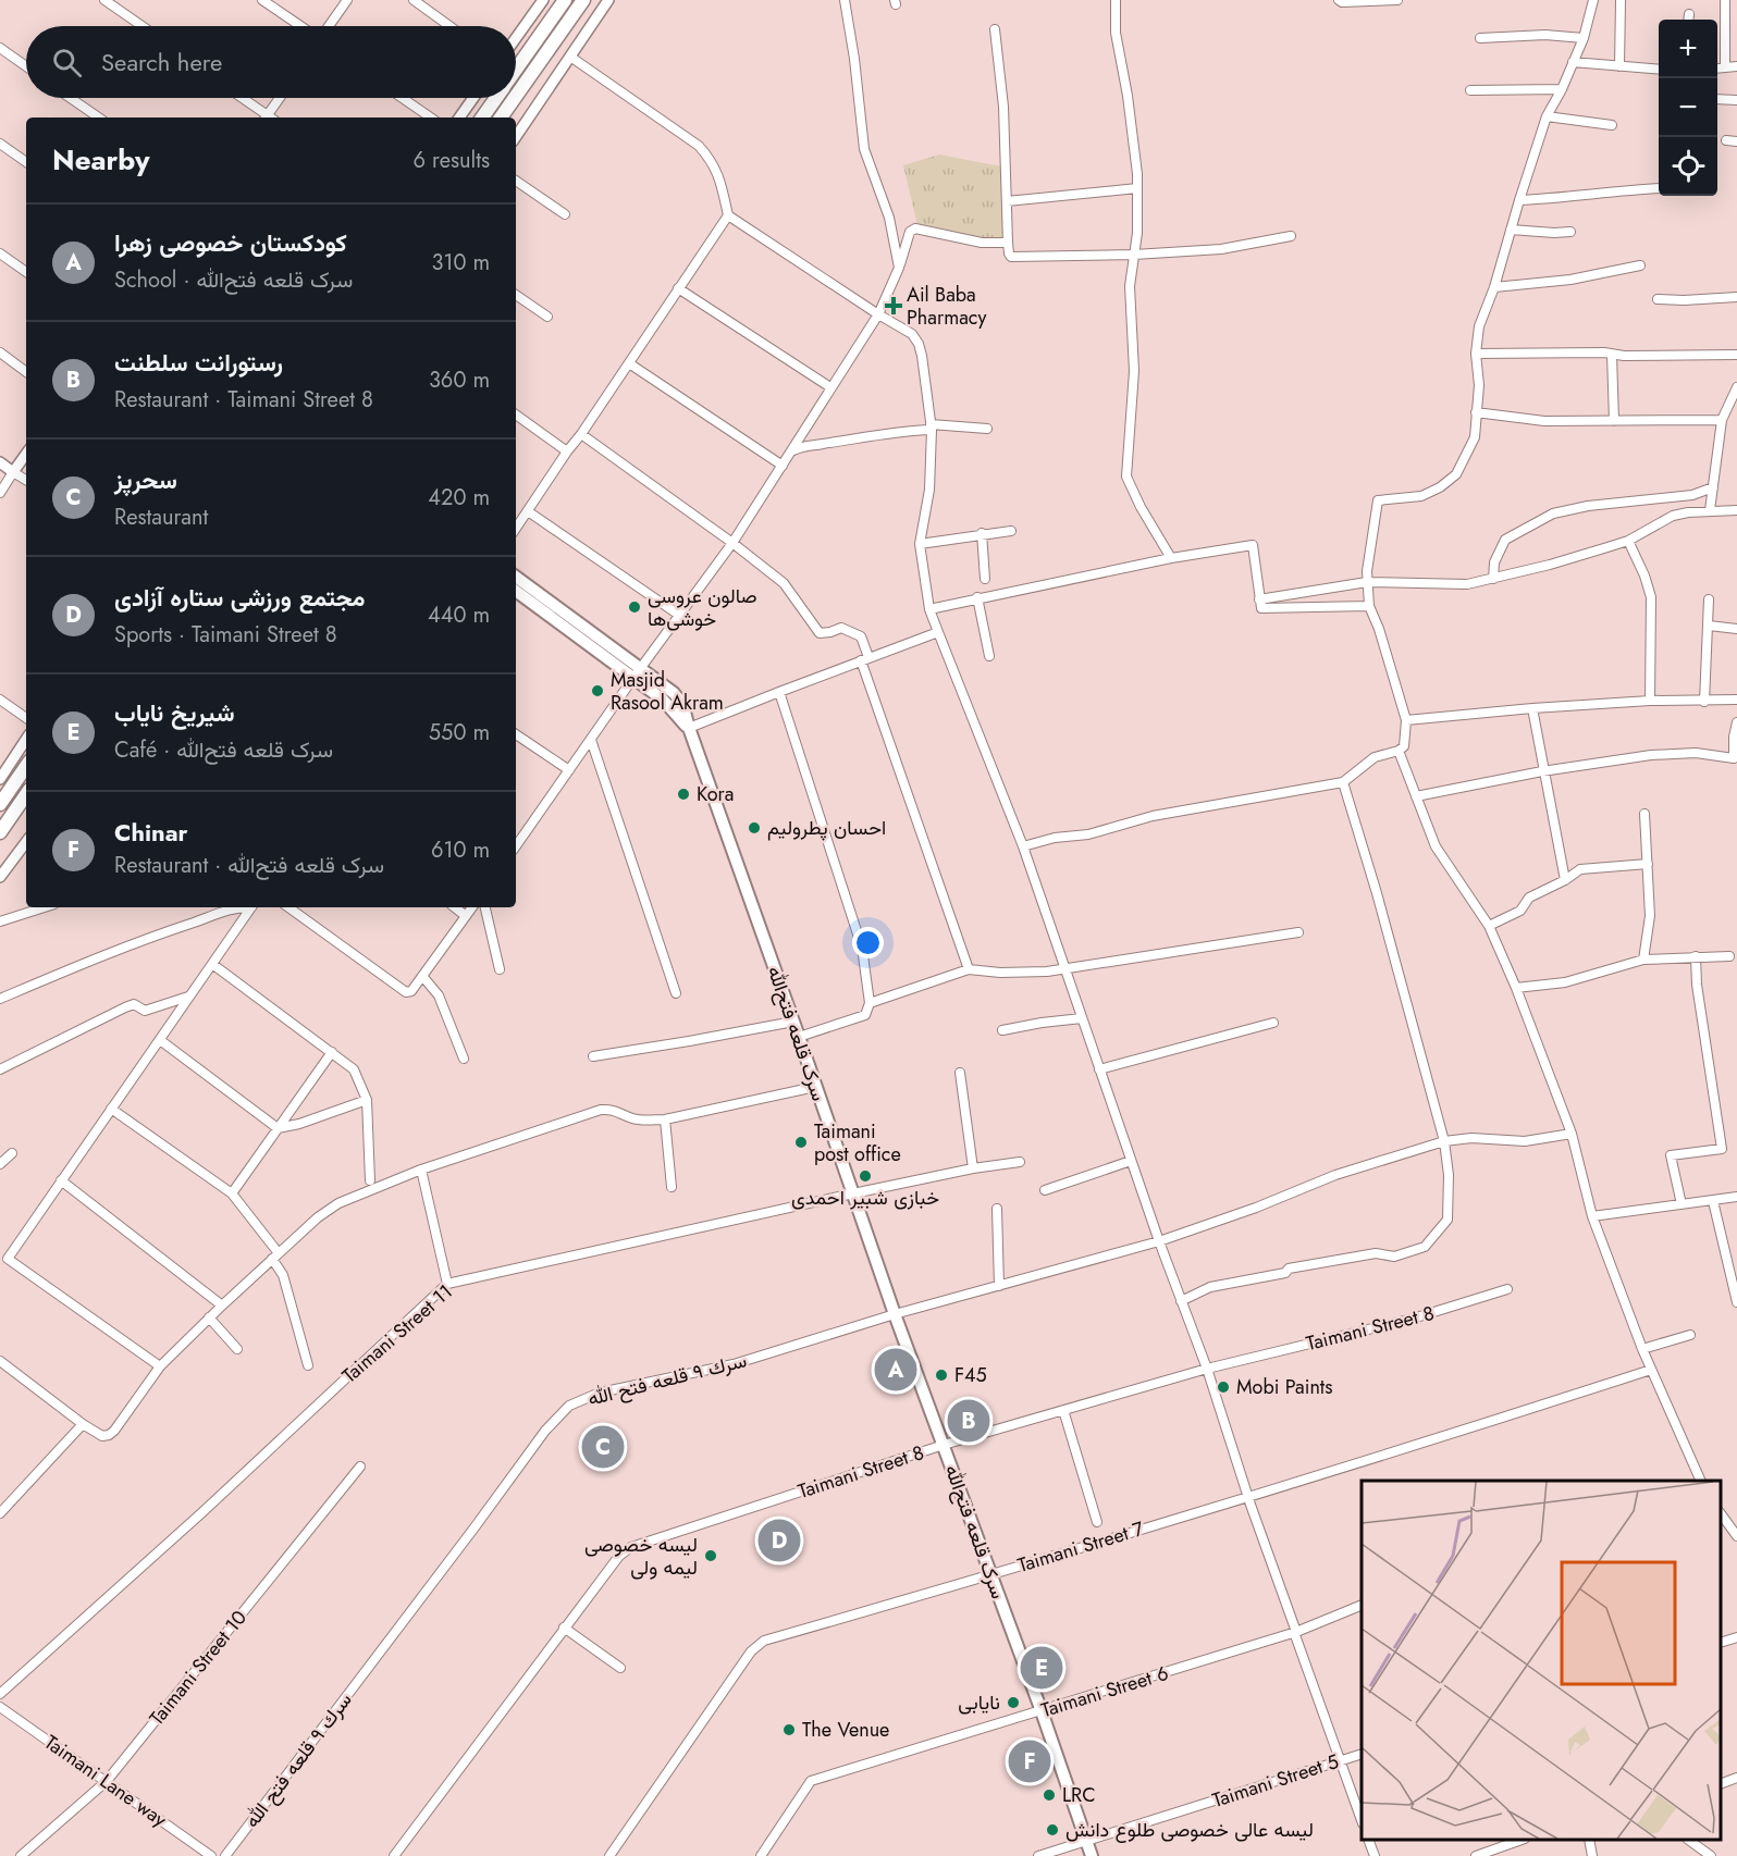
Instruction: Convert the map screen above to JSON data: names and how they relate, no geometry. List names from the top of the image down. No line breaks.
{"streets":{"main road":["سرک قلعه فتح‌الله"],"street":["Taimani Street 8","Taimani Street 11","سرك ٩ قلعه فتح الله","Taimani Street 7","Taimani Street 10","Taimani Street 6","Taimani Lane way","Taimani Street 5"]},"crossings":[["سرک قلعه فتح‌الله","Taimani Street 8"],["سرک قلعه فتح‌الله","Taimani Street 11"],["سرک قلعه فتح‌الله","سرك ٩ قلعه فتح الله"],["سرک قلعه فتح‌الله","Taimani Street 7"],["سرک قلعه فتح‌الله","Taimani Street 6"],["سرک قلعه فتح‌الله","Taimani Street 5"],["Taimani Street 10","Taimani Lane way"]],"places":{"health":["Ail Baba Pharmacy"],"other":["صالون عروسی خوشی‌ها","Masjid Rasool Akram","Kora","احسان پطرولیم","Taimani post office","خبازی شبیر احمدی","F45","Mobi Paints","لیسه خصوصی لیمه ولی","نایابی","The Venue","LRC","لیسه عالی خصوصی طلوع دانش"]},"page":{"map_buttons":["+","−"],"search":"Search here","heading":["Nearby","6 results"],"list":[{"mark":"A","name":"کودکستان خصوصی زهرا","note":"School · سرک قلعه فتح‌الله","value":"310 m"},{"mark":"B","name":"رستورانت سلطنت","note":"Restaurant · Taimani Street 8","value":"360 m"},{"mark":"C","name":"سحرپز","note":"Restaurant","value":"420 m"},{"mark":"D","name":"مجتمع ورزشی ستاره آزادی","note":"Sports · Taimani Street 8","value":"440 m"},{"mark":"E","name":"شیریخ نایاب","note":"Café · سرک قلعه فتح‌الله","value":"550 m"},{"mark":"F","name":"Chinar","note":"Restaurant · سرک قلعه فتح‌الله","value":"610 m"}],"pins":["A","B","C","D","E","F"]}}
